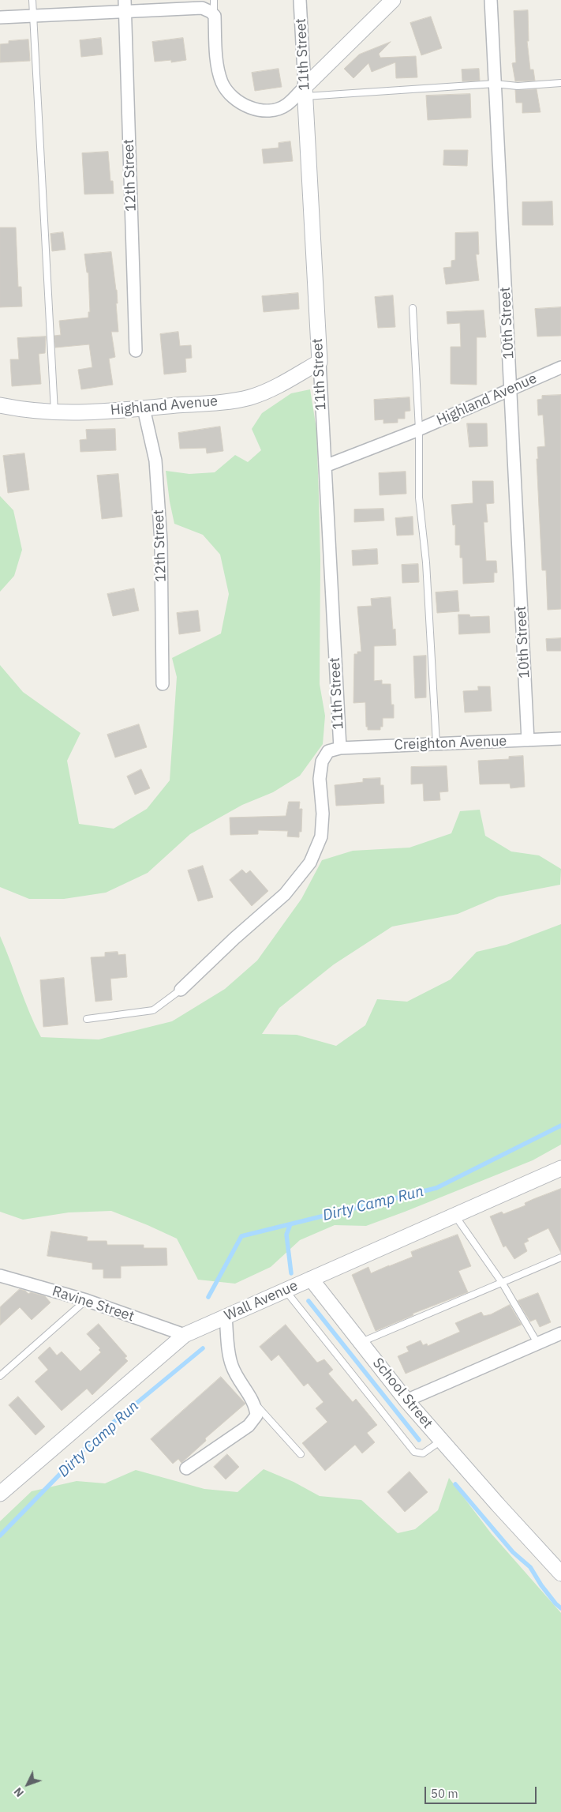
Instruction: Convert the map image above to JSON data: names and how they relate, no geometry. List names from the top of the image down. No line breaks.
{"streets":{"street":["11th Street","12th Street","10th Street","Highland Avenue","Creighton Avenue","Wall Avenue","Ravine Street","School Street"]},"crossings":[["11th Street","Highland Avenue"],["11th Street","Creighton Avenue"],["12th Street","Highland Avenue"],["10th Street","Highland Avenue"],["10th Street","Creighton Avenue"],["Wall Avenue","Ravine Street"],["Wall Avenue","School Street"]],"water":["Dirty Camp Run"],"scale_bar":"50 m","north":"bottom left"}
